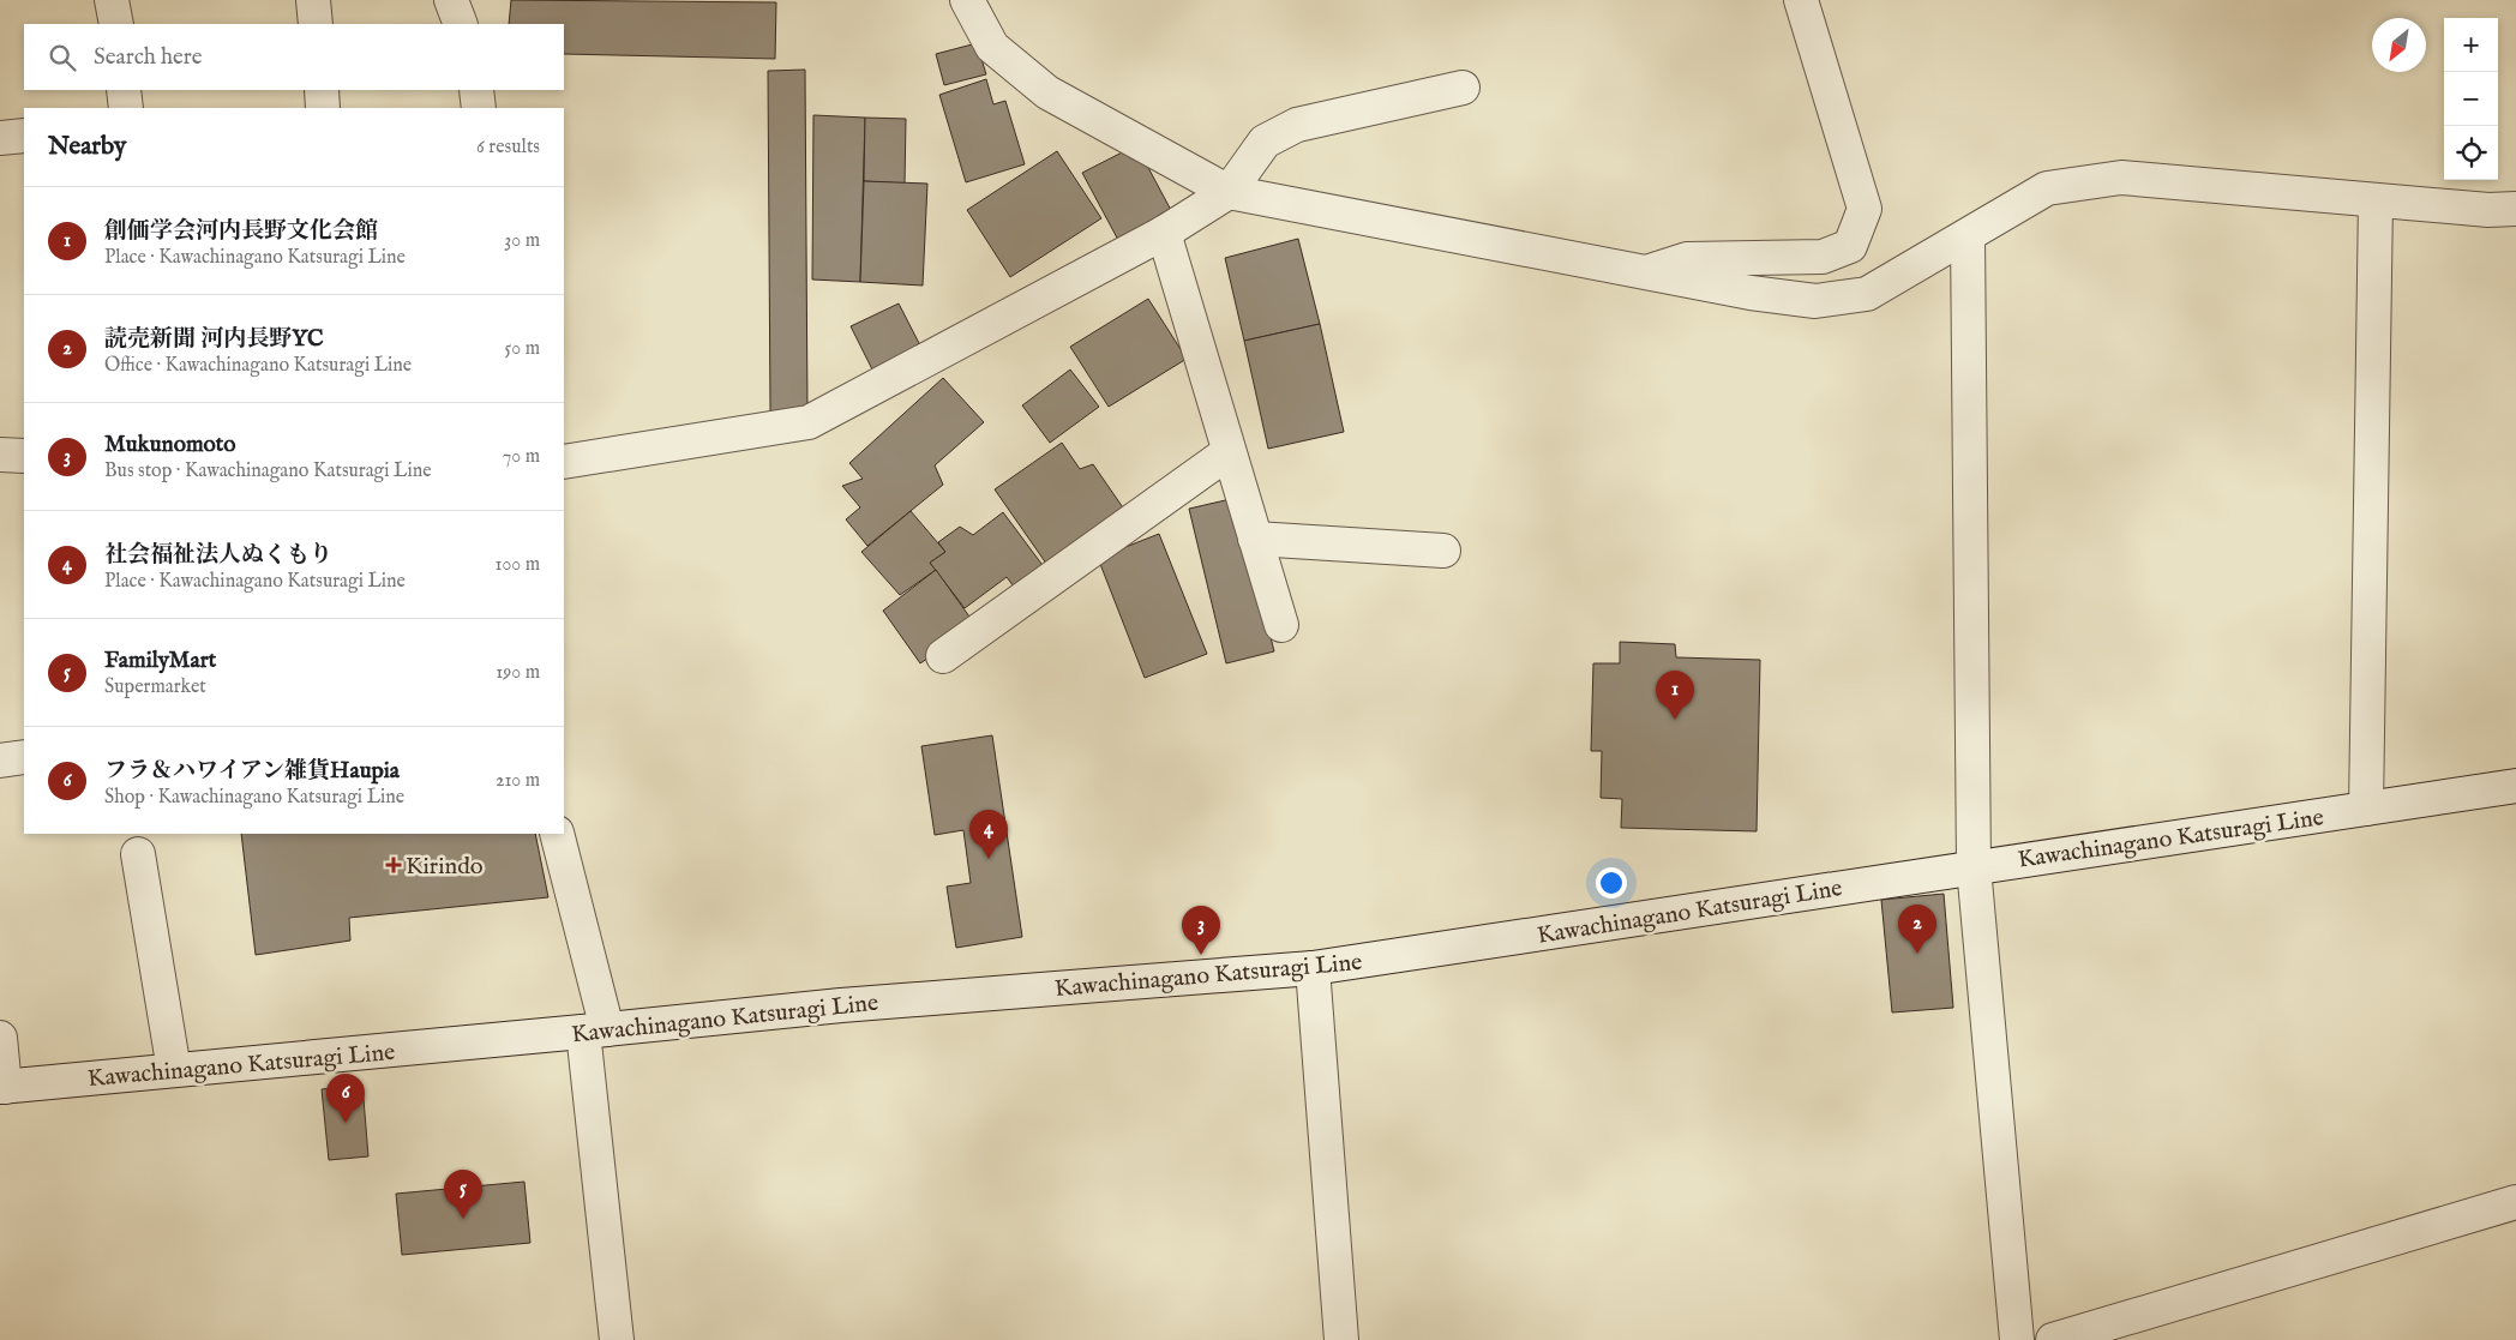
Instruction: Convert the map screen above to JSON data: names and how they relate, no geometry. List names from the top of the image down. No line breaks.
{"streets":{"street":["Kawachinagano Katsuragi Line"]},"places":{"health":["Kirindo"]},"north":"bottom left","page":{"map_buttons":["+","−"],"search":"Search here","heading":["Nearby","6 results"],"list":[{"mark":"1","name":"創価学会河内長野文化会館","note":"Place · Kawachinagano Katsuragi Line","value":"30 m"},{"mark":"2","name":"読売新聞 河内長野YC","note":"Office · Kawachinagano Katsuragi Line","value":"50 m"},{"mark":"3","name":"Mukunomoto","note":"Bus stop · Kawachinagano Katsuragi Line","value":"70 m"},{"mark":"4","name":"社会福祉法人ぬくもり","note":"Place · Kawachinagano Katsuragi Line","value":"100 m"},{"mark":"5","name":"FamilyMart","note":"Supermarket","value":"190 m"},{"mark":"6","name":"フラ＆ハワイアン雑貨Haupia","note":"Shop · Kawachinagano Katsuragi Line","value":"210 m"}],"pins":["1","4","2","3","6","5"]}}
